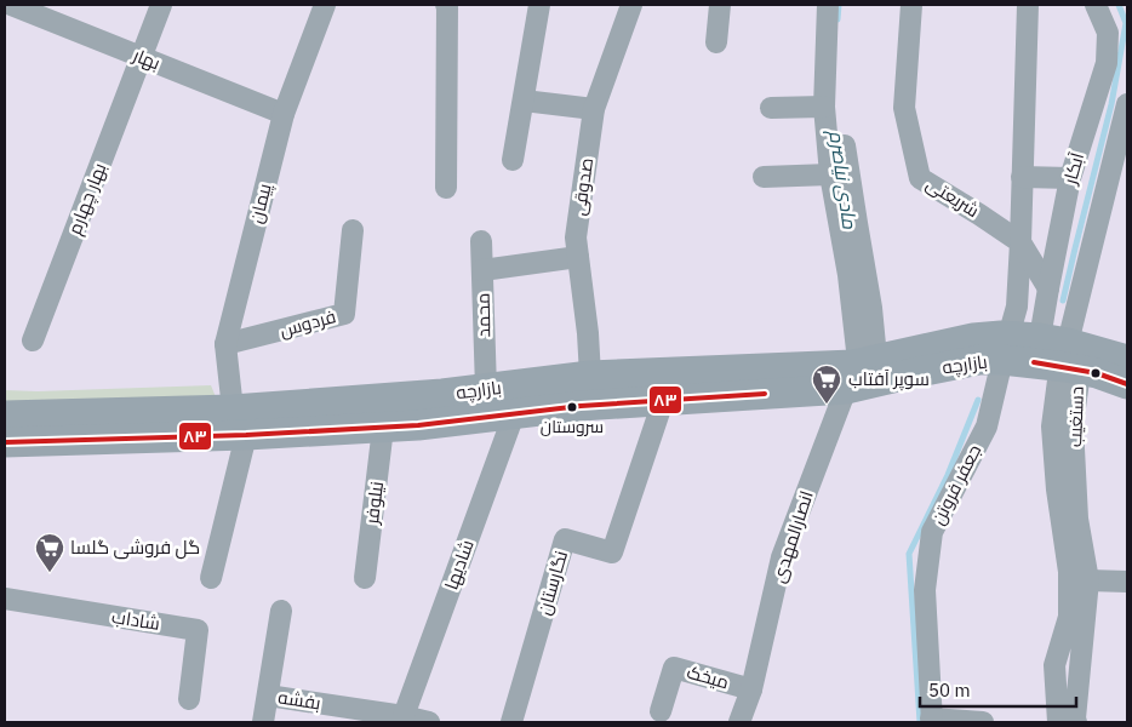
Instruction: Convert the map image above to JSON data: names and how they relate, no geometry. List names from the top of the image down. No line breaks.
{"streets":{"main road":["بازارچه"],"street":["بهار","آبکار","صدوقی","شریعتی","بهار چهارم","پیمان","محمد","فردوس","دستغیب","جعفر فروتن","نیلوفر","انصارالمهدی","شادیها","نگارستان","شاداب","میخک","بفشه"]},"crossings":[["بهار","بهار چهارم"],["بهار","پیمان"],["آبکار","بازارچه"],["آبکار","دستغیب"],["صدوقی","بازارچه"],["پیمان","فردوس"],["پیمان","بازارچه"],["محمد","بازارچه"],["بازارچه","دستغیب"],["بازارچه","جعفر فروتن"],["بازارچه","نیلوفر"],["بازارچه","انصارالمهدی"],["بازارچه","شادیها"],["بازارچه","نگارستان"],["انصارالمهدی","میخک"],["شادیها","بفشه"]],"water":["مادی نیاصرم"],"places":{"supermarket":["سوپر آفتاب","گل فروشی گلسا"],"other":["سروستان"]},"lines":["transit line ۸۳"],"scale_bar":"50 m"}
